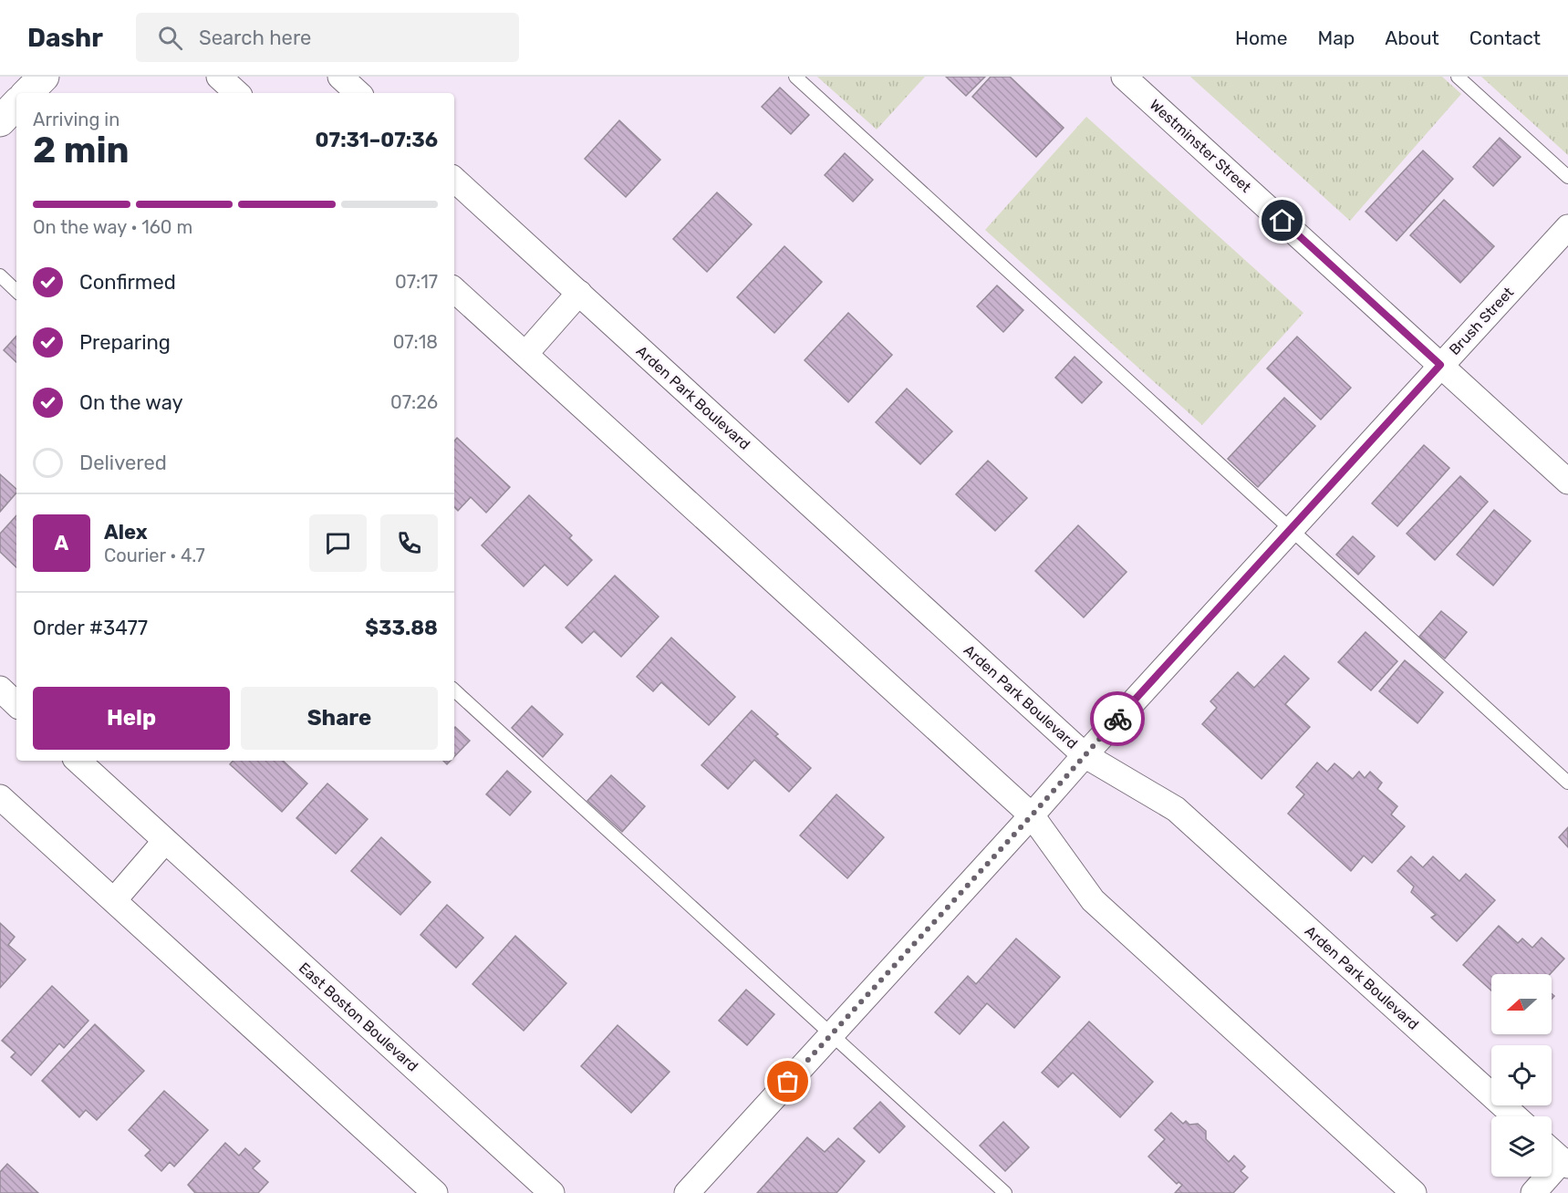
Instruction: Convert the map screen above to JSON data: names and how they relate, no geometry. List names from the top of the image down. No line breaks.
{"streets":{"street":["Westminster Street","Brush Street","Arden Park Boulevard","East Boston Boulevard"]},"crossings":[["Westminster Street","Brush Street"],["Brush Street","Arden Park Boulevard"]],"north":"left","page":{"header":"Dashr","search":"Search here","nav":["Home","Map","About","Contact"],"heading":["2 min","Arriving in","07:31–07:36"],"panel":["Alex","Courier · 4.7","Order #3477","$33.88"],"bar":"On the way · 160 m","list":[["Confirmed","07:17"],["Preparing","07:18"],["On the way","07:26"],"Delivered"],"round":"A","buttons":["Help","Share"]}}
